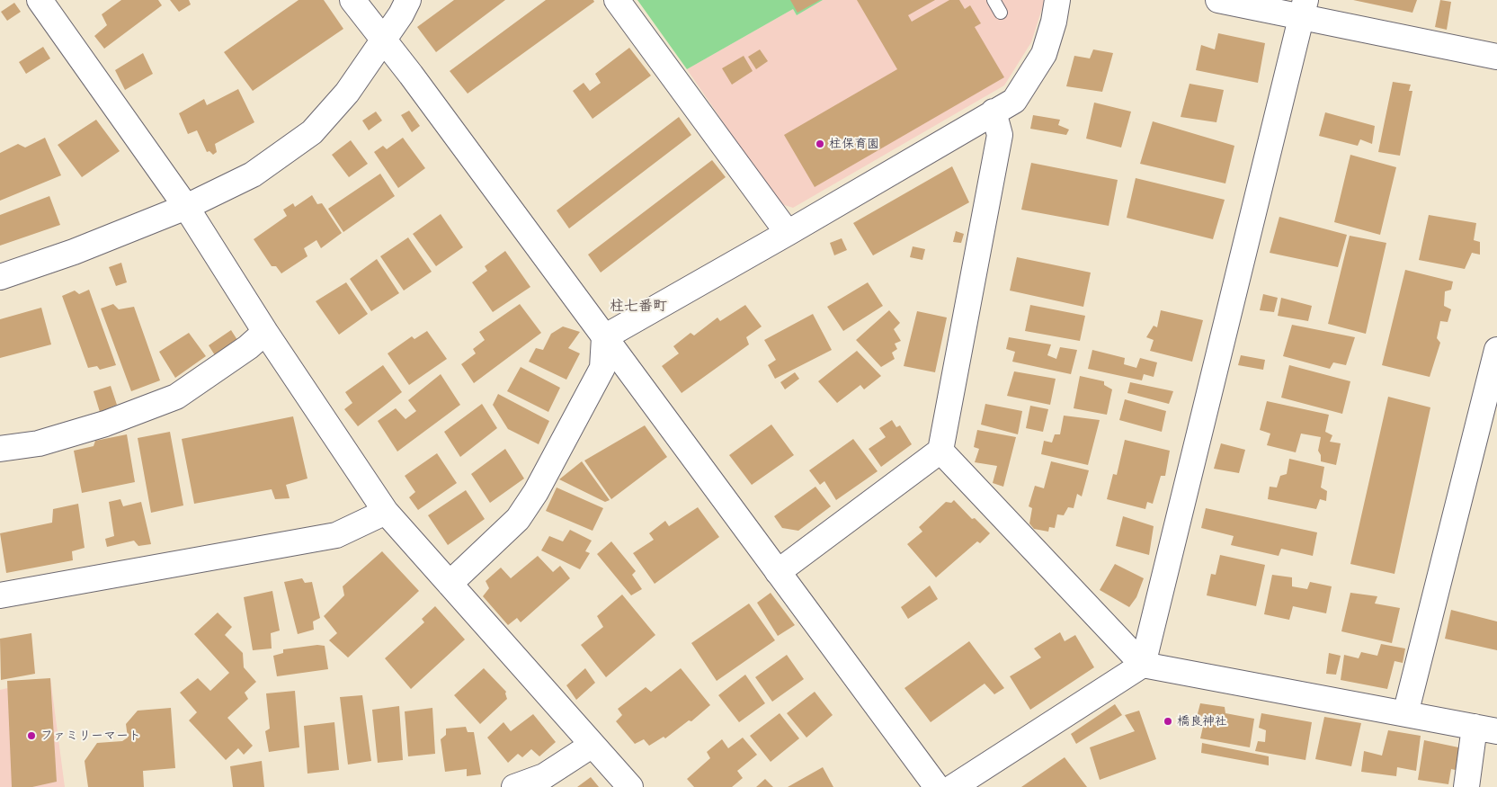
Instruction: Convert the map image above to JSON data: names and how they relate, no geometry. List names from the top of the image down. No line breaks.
{"districts":["柱七番町"],"places":["柱保育園","橋良神社","ファミリーマート"]}
